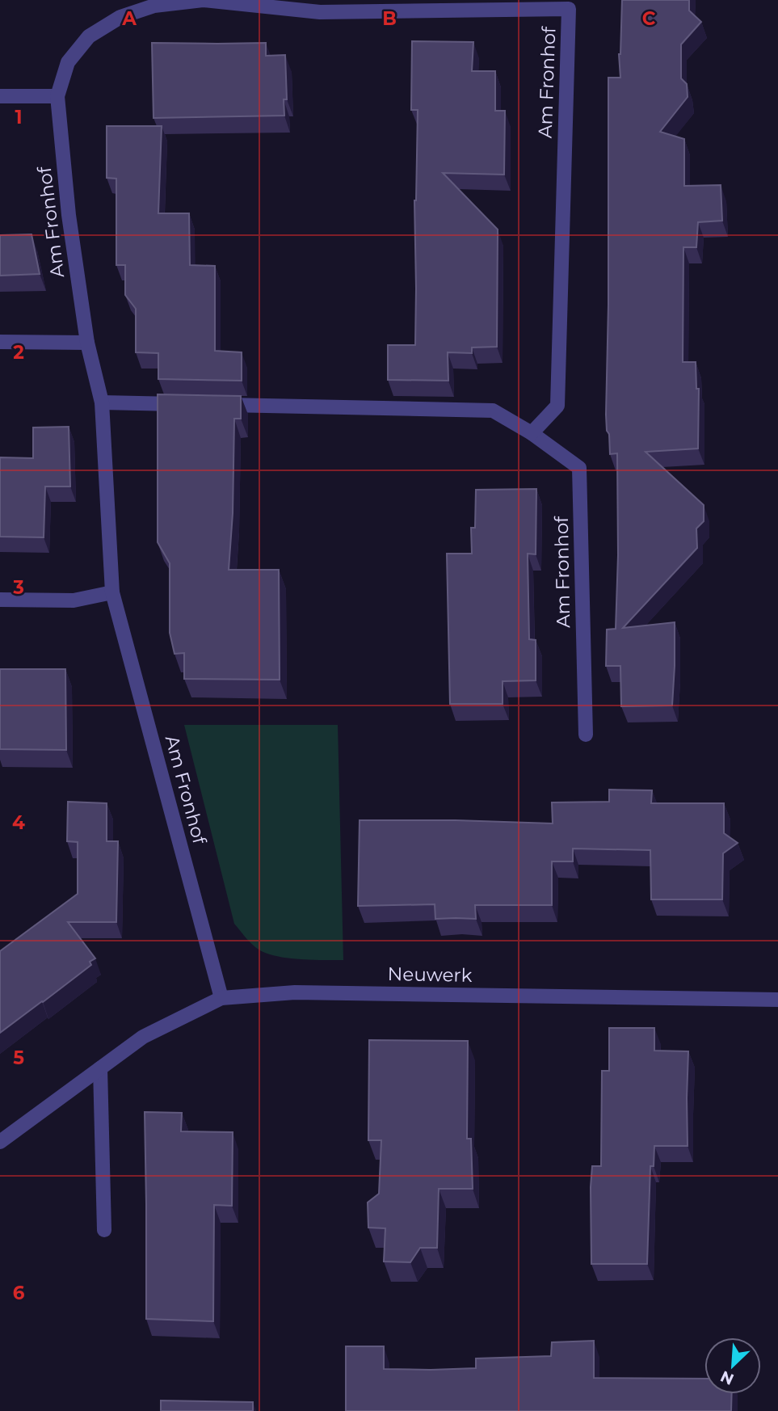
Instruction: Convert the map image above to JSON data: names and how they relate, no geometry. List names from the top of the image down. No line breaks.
{"streets":{"street":["Am Fronhof","Neuwerk"]},"crossings":[["Am Fronhof","Neuwerk"]],"north":"bottom left","grid":{"columns":["A","B","C"],"rows":["1","2","3","4","5","6"]}}
